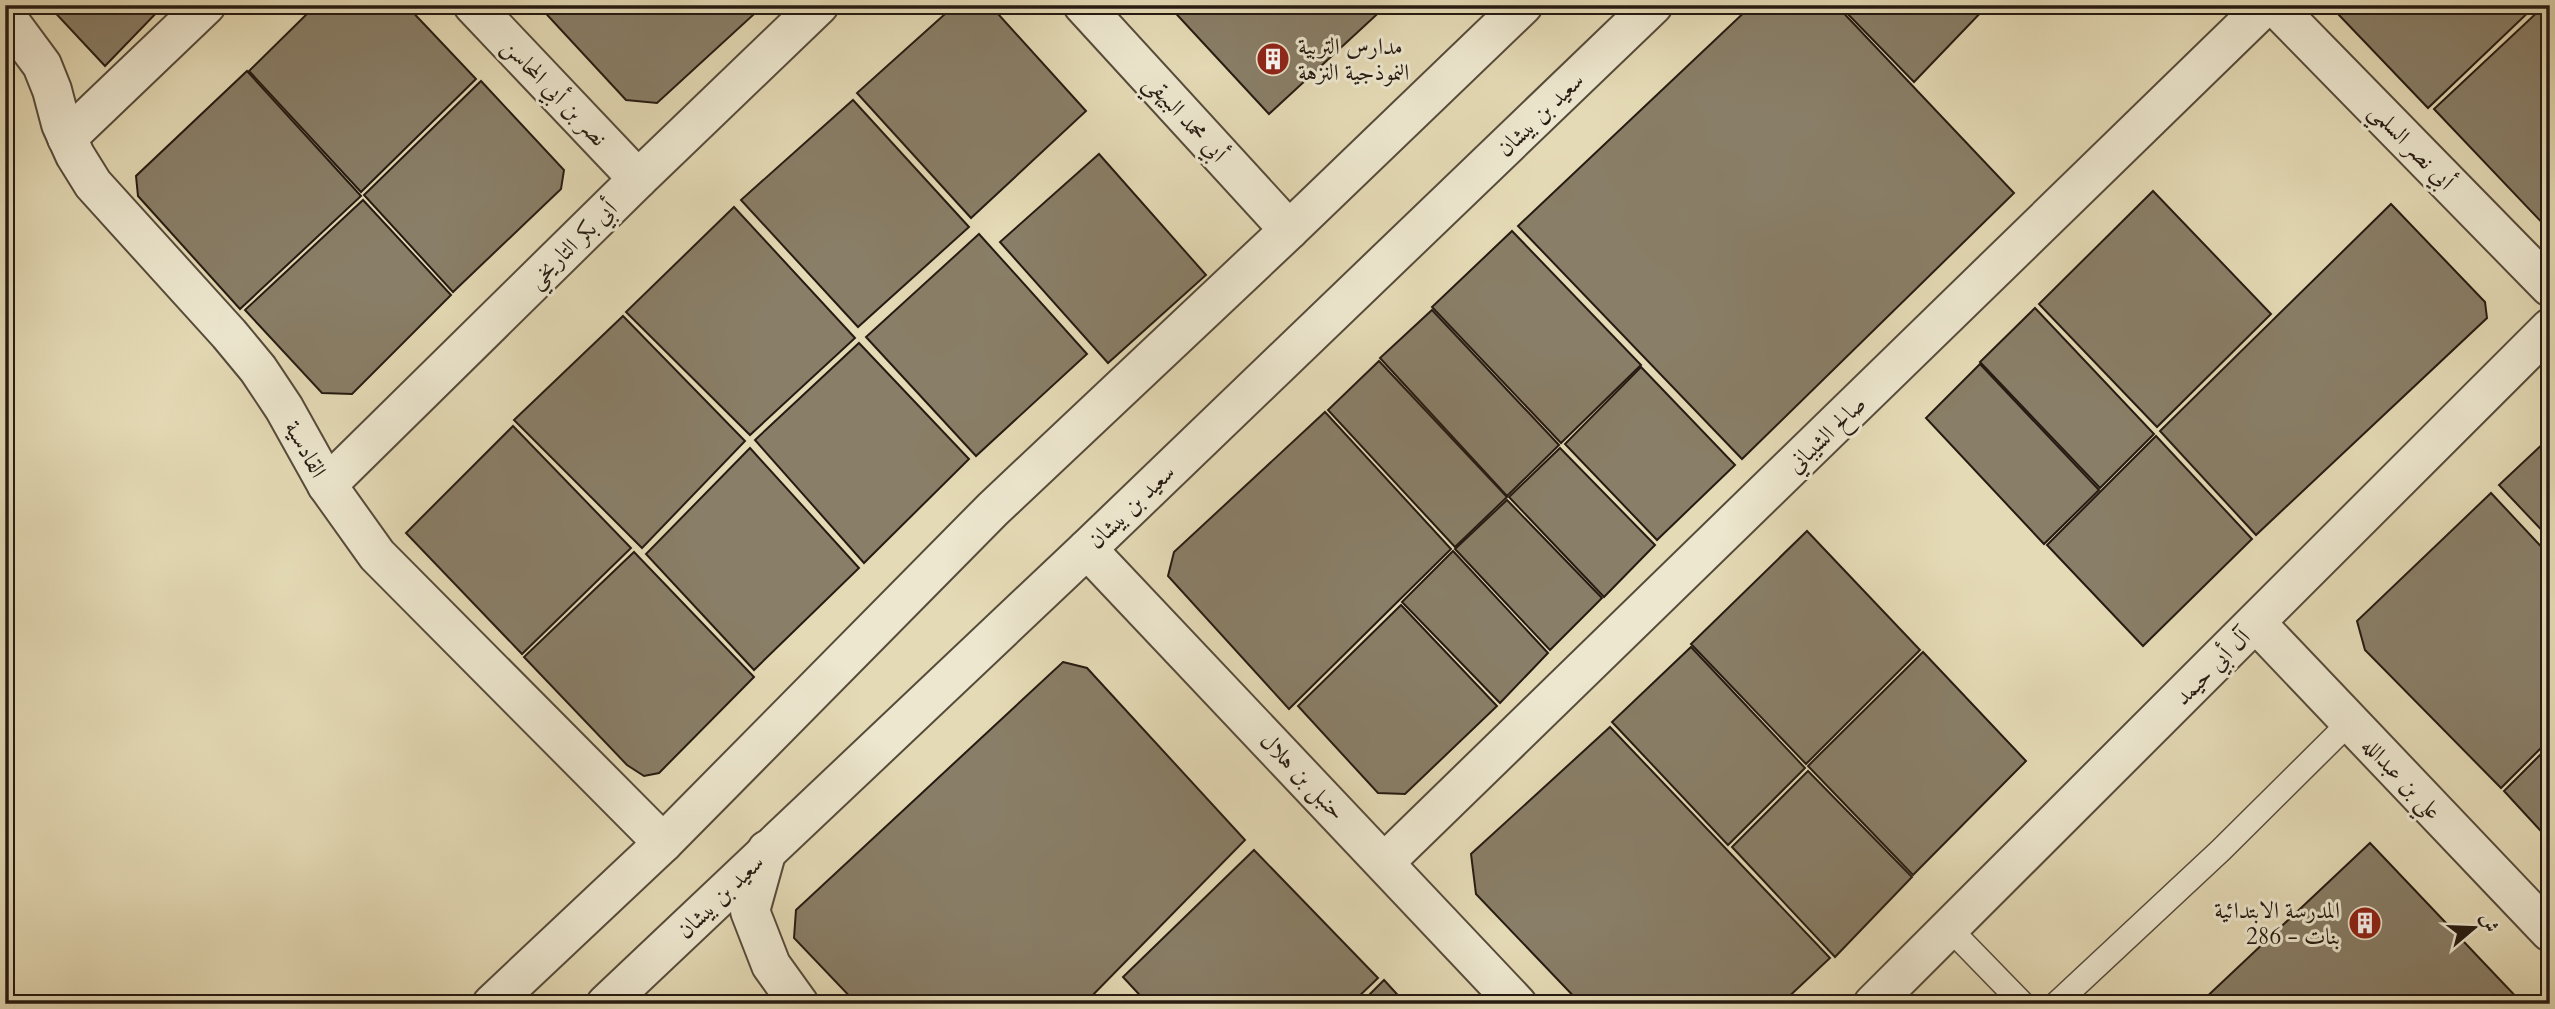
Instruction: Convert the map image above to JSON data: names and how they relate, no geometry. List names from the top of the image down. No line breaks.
{"streets":{"street":["نصر بن أبي المحاسن","سعيد بن بيشان","أبي محمد البيهقي","أبي نصر السلمي","أبي بكر التاريخي","صالح الشيباني","القادسية","آل أبي حيمد","حنبل بن هلال","علي بن عبدالله"]},"crossings":[["نصر بن أبي المحاسن","أبي بكر التاريخي"],["سعيد بن بيشان","حنبل بن هلال"],["أبي بكر التاريخي","القادسية"],["صالح الشيباني","حنبل بن هلال"],["آل أبي حيمد","علي بن عبدالله"]],"places":{"building":["مدارس التربية النموذجية النزهة","المدرسة الابتدائية 286 - بنات"]},"north":"right"}
